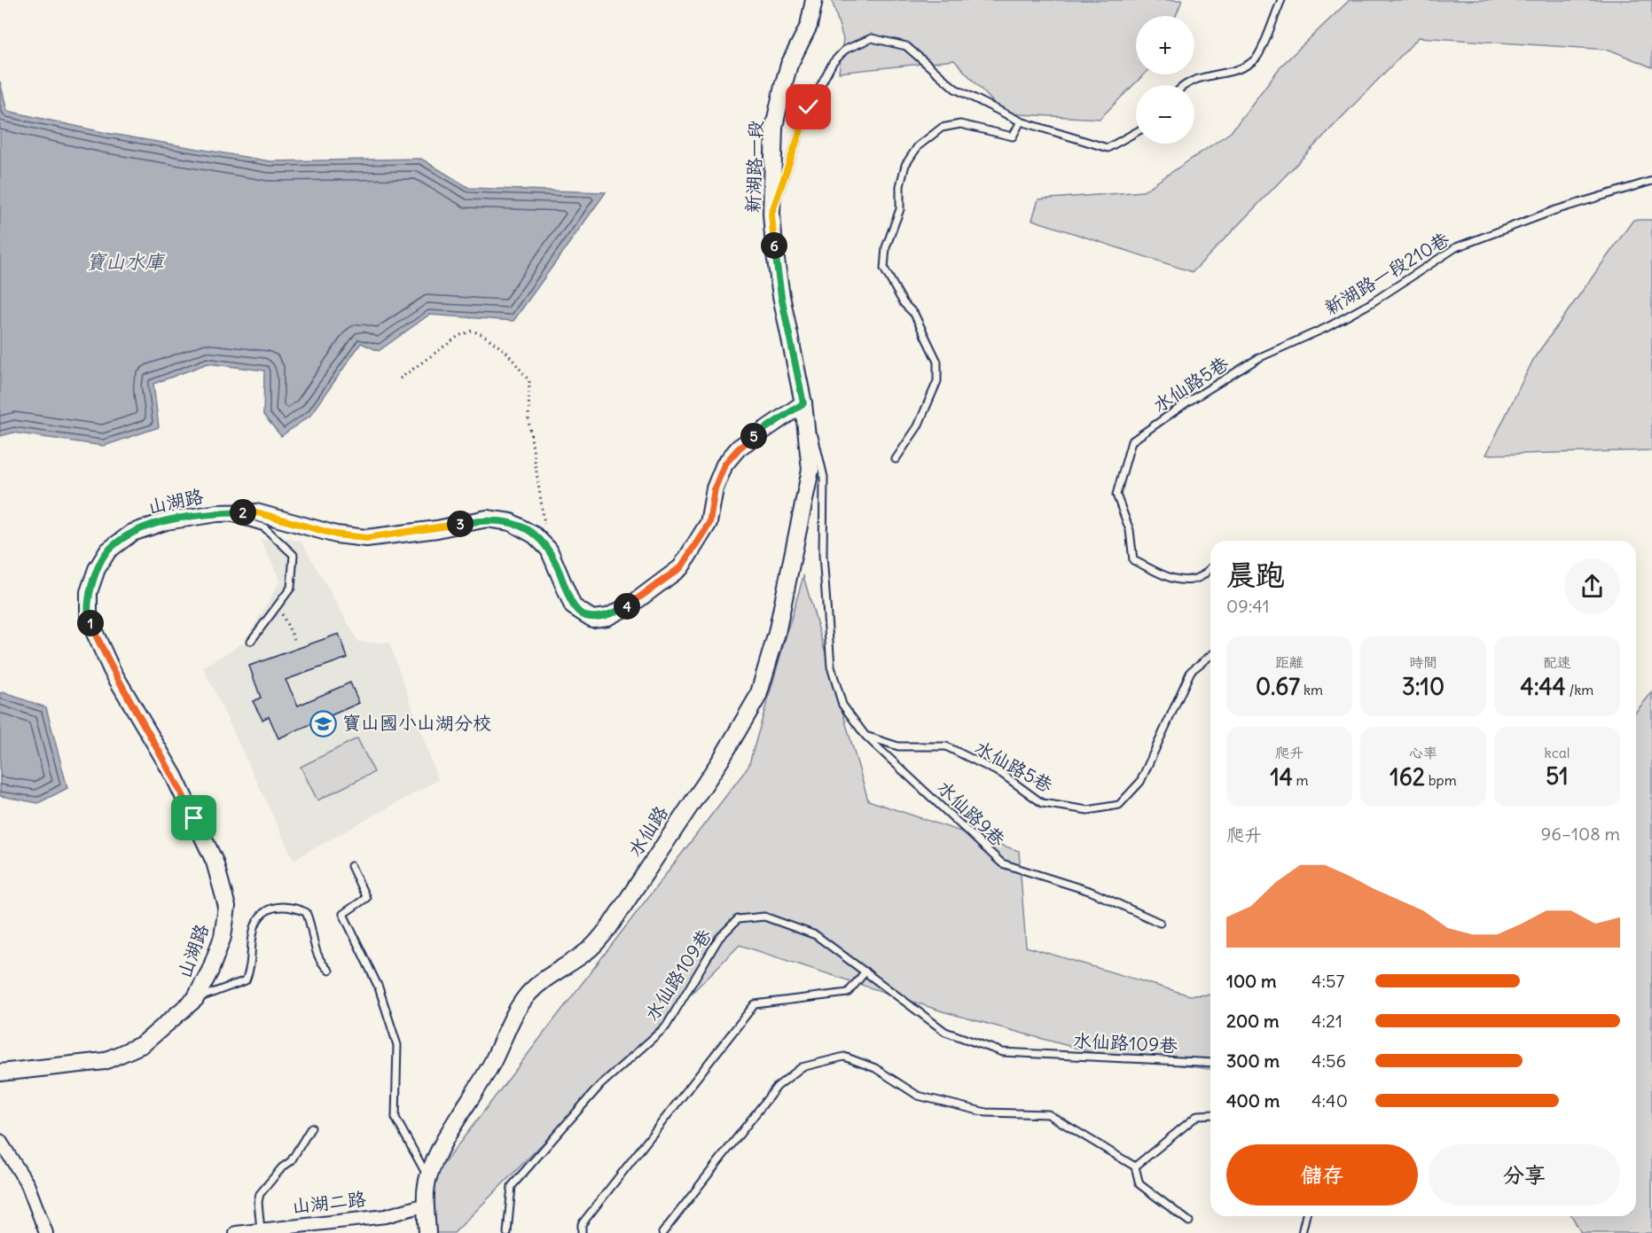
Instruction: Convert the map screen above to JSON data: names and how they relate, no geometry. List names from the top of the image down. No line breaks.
{"streets":{"street":["新湖路一段","山湖路","水仙路","山湖二路"],"lane":["新湖路一段210巷","水仙路5巷","水仙路9巷","水仙路109巷"]},"crossings":[["新湖路一段","山湖路"],["新湖路一段","水仙路"],["新湖路一段210巷","水仙路5巷"],["水仙路5巷","水仙路9巷"],["山湖路","水仙路"],["水仙路","山湖二路"]],"water":["寶山水庫"],"places":{"school or university":["寶山國小山湖分校"]},"page":{"map_buttons":["+","−"],"pins":["6","5","2","3","4","1"],"heading":["晨跑","09:41"],"stats":[["距離","0.67 km"],["時間","3:10"],["配速","4:44 /km"],["爬升","14 m"],["心率","162 bpm"],["kcal","51"]],"chart":["爬升","96–108 m"],"list":[{"name":"100 m","note":"4:57"},{"name":"200 m","note":"4:21"},{"name":"300 m","note":"4:56"},{"name":"400 m","note":"4:40"}],"buttons":["儲存","分享"]}}
